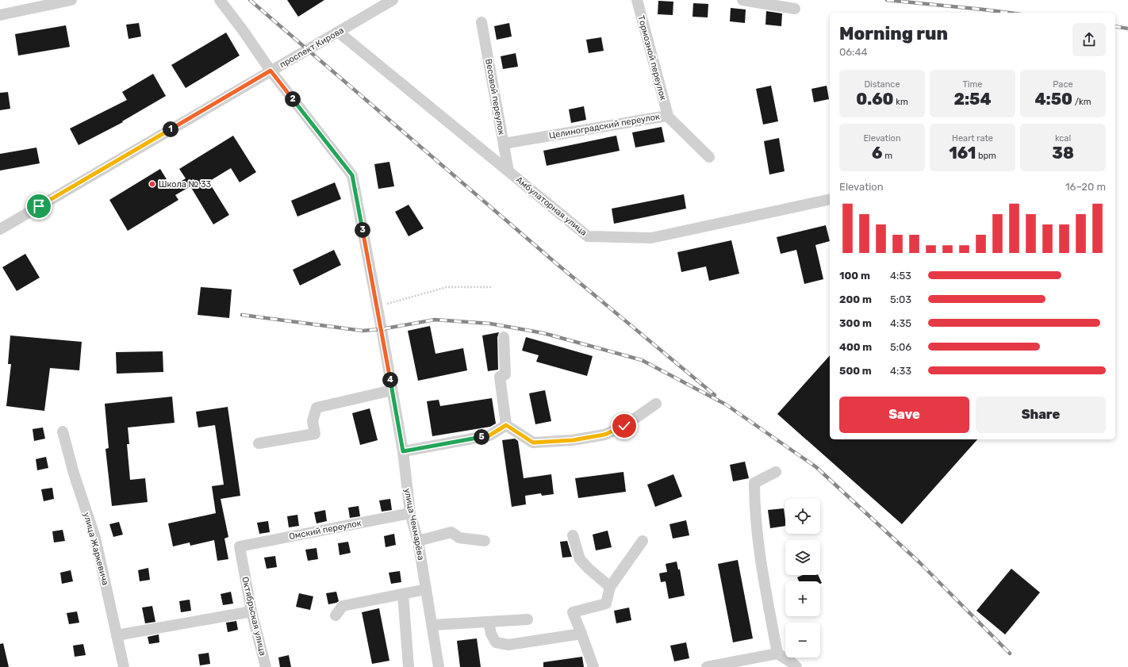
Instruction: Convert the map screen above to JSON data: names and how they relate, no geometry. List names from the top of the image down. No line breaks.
{"streets":{"street":["проспект Кирова","Тормозной переулок","Весовой переулок","Целиноградский переулок","Амбулаторная улица","улица Чекмарёва","Омский переулок","улица Жаркевича","Октябрьская улица"]},"crossings":[["проспект Кирова","Амбулаторная улица"],["проспект Кирова","улица Чекмарёва"],["Тормозной переулок","Целиноградский переулок"],["Весовой переулок","Целиноградский переулок"],["Весовой переулок","Амбулаторная улица"],["улица Чекмарёва","Омский переулок"],["Омский переулок","Октябрьская улица"]],"places":["Школа № 33"],"page":{"heading":["Morning run","06:44"],"stats":[["Distance","0.60 km"],["Time","2:54"],["Pace","4:50 /km"],["Elevation","6 m"],["Heart rate","161 bpm"],["kcal","38"]],"pins":["2","1","3","4","5"],"chart":["Elevation","16–20 m"],"list":[{"name":"100 m","note":"4:53"},{"name":"200 m","note":"5:03"},{"name":"300 m","note":"4:35"},{"name":"400 m","note":"5:06"},{"name":"500 m","note":"4:33"}],"buttons":["Save","Share"],"map_buttons":["+","−"]}}
